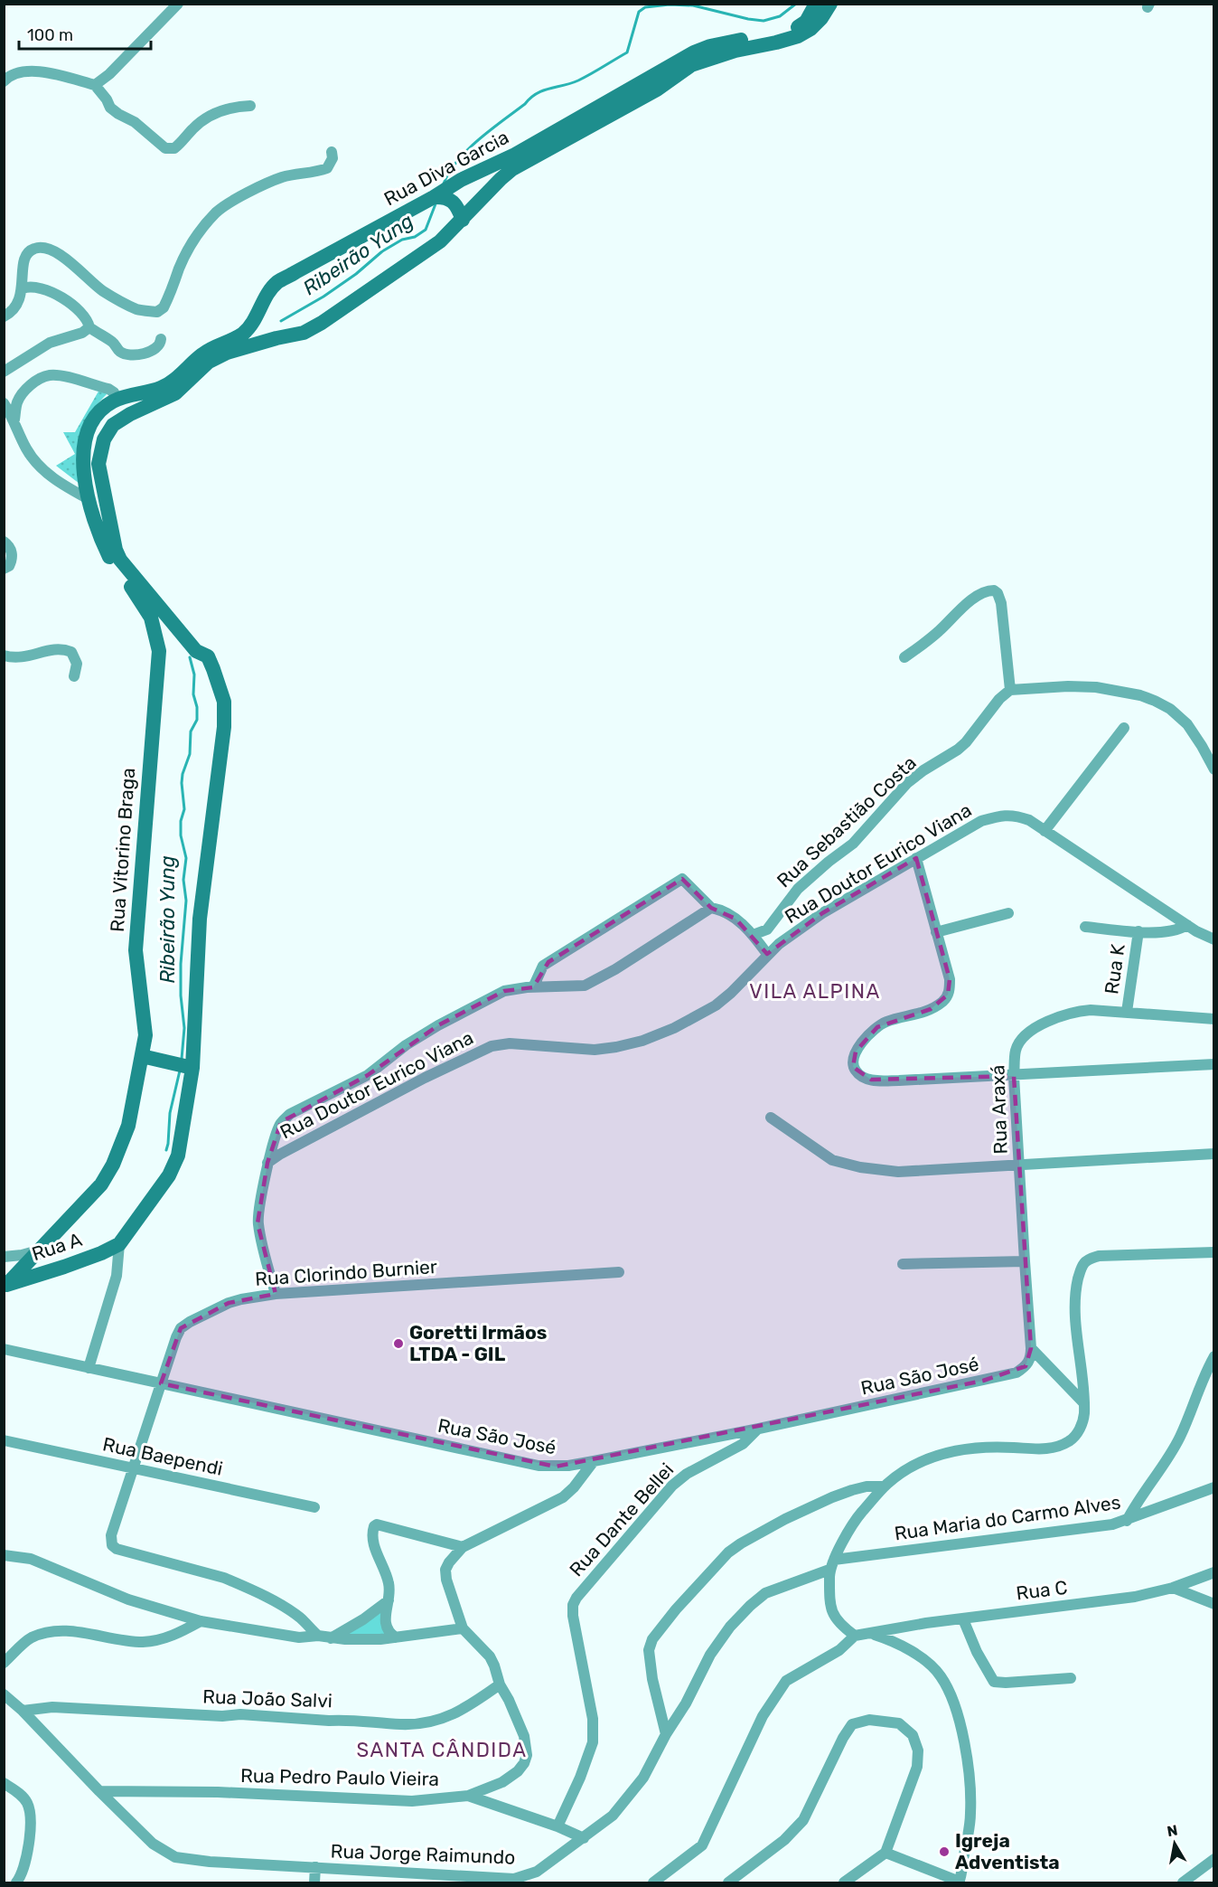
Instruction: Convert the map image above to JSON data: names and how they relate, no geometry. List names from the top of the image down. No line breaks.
{"streets":{"main road":["Rua Diva Garcia","Rua Vitorino Braga","Rua A"],"street":["Rua Sebastião Costa","Rua Doutor Eurico Viana","Rua K","Rua Araxá","Rua Clorindo Burnier","Rua São José","Rua Baependi","Rua Maria do Carmo Alves","Rua Dante Bellei","Rua C","Rua João Salvi","Rua Pedro Paulo Vieira","Rua Jorge Raimundo"]},"crossings":[["Rua Diva Garcia","Rua Vitorino Braga"],["Rua Vitorino Braga","Rua A"],["Rua Doutor Eurico Viana","Rua Clorindo Burnier"],["Rua K","Rua Araxá"],["Rua Araxá","Rua São José"],["Rua Clorindo Burnier","Rua São José"],["Rua Clorindo Burnier","Rua Baependi"],["Rua São José","Rua Dante Bellei"],["Rua São José","Rua Pedro Paulo Vieira"],["Rua Maria do Carmo Alves","Rua Jorge Raimundo"],["Rua João Salvi","Rua Pedro Paulo Vieira"],["Rua João Salvi","Rua Jorge Raimundo"],["Rua Pedro Paulo Vieira","Rua Jorge Raimundo"]],"districts":["VILA ALPINA","SANTA CÂNDIDA"],"water":["Ribeirão Yung"],"places":["Goretti Irmãos LTDA - GIL","Igreja Adventista"],"scale_bar":"100 m","north":"top"}
